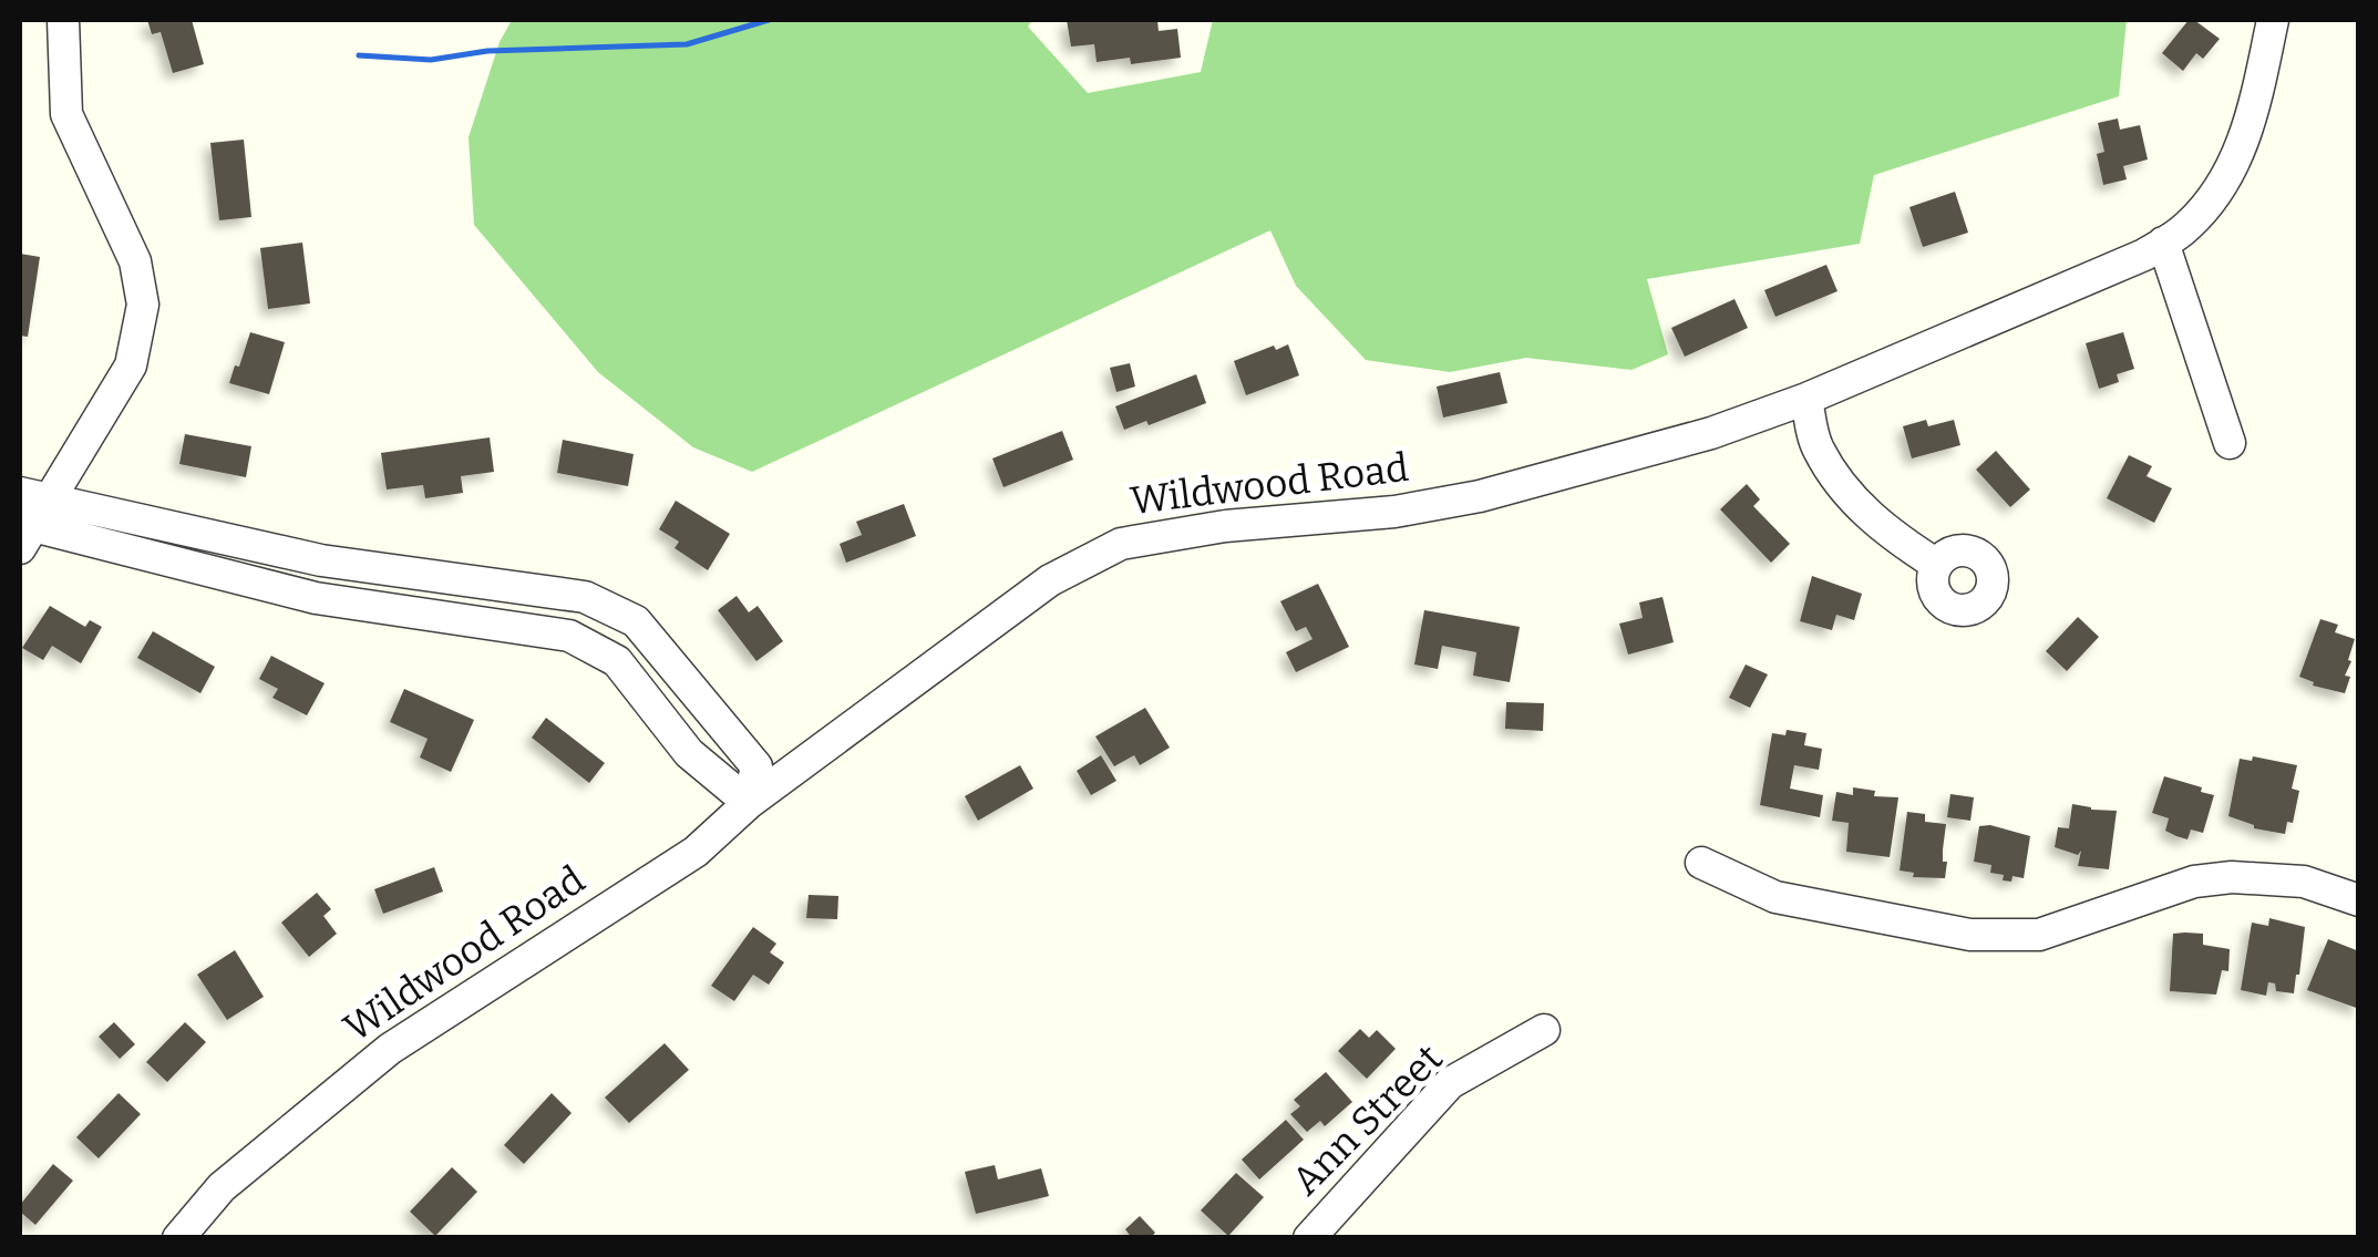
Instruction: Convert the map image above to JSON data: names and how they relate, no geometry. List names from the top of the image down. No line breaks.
{"streets":{"street":["Wildwood Road","Ann Street"]}}
